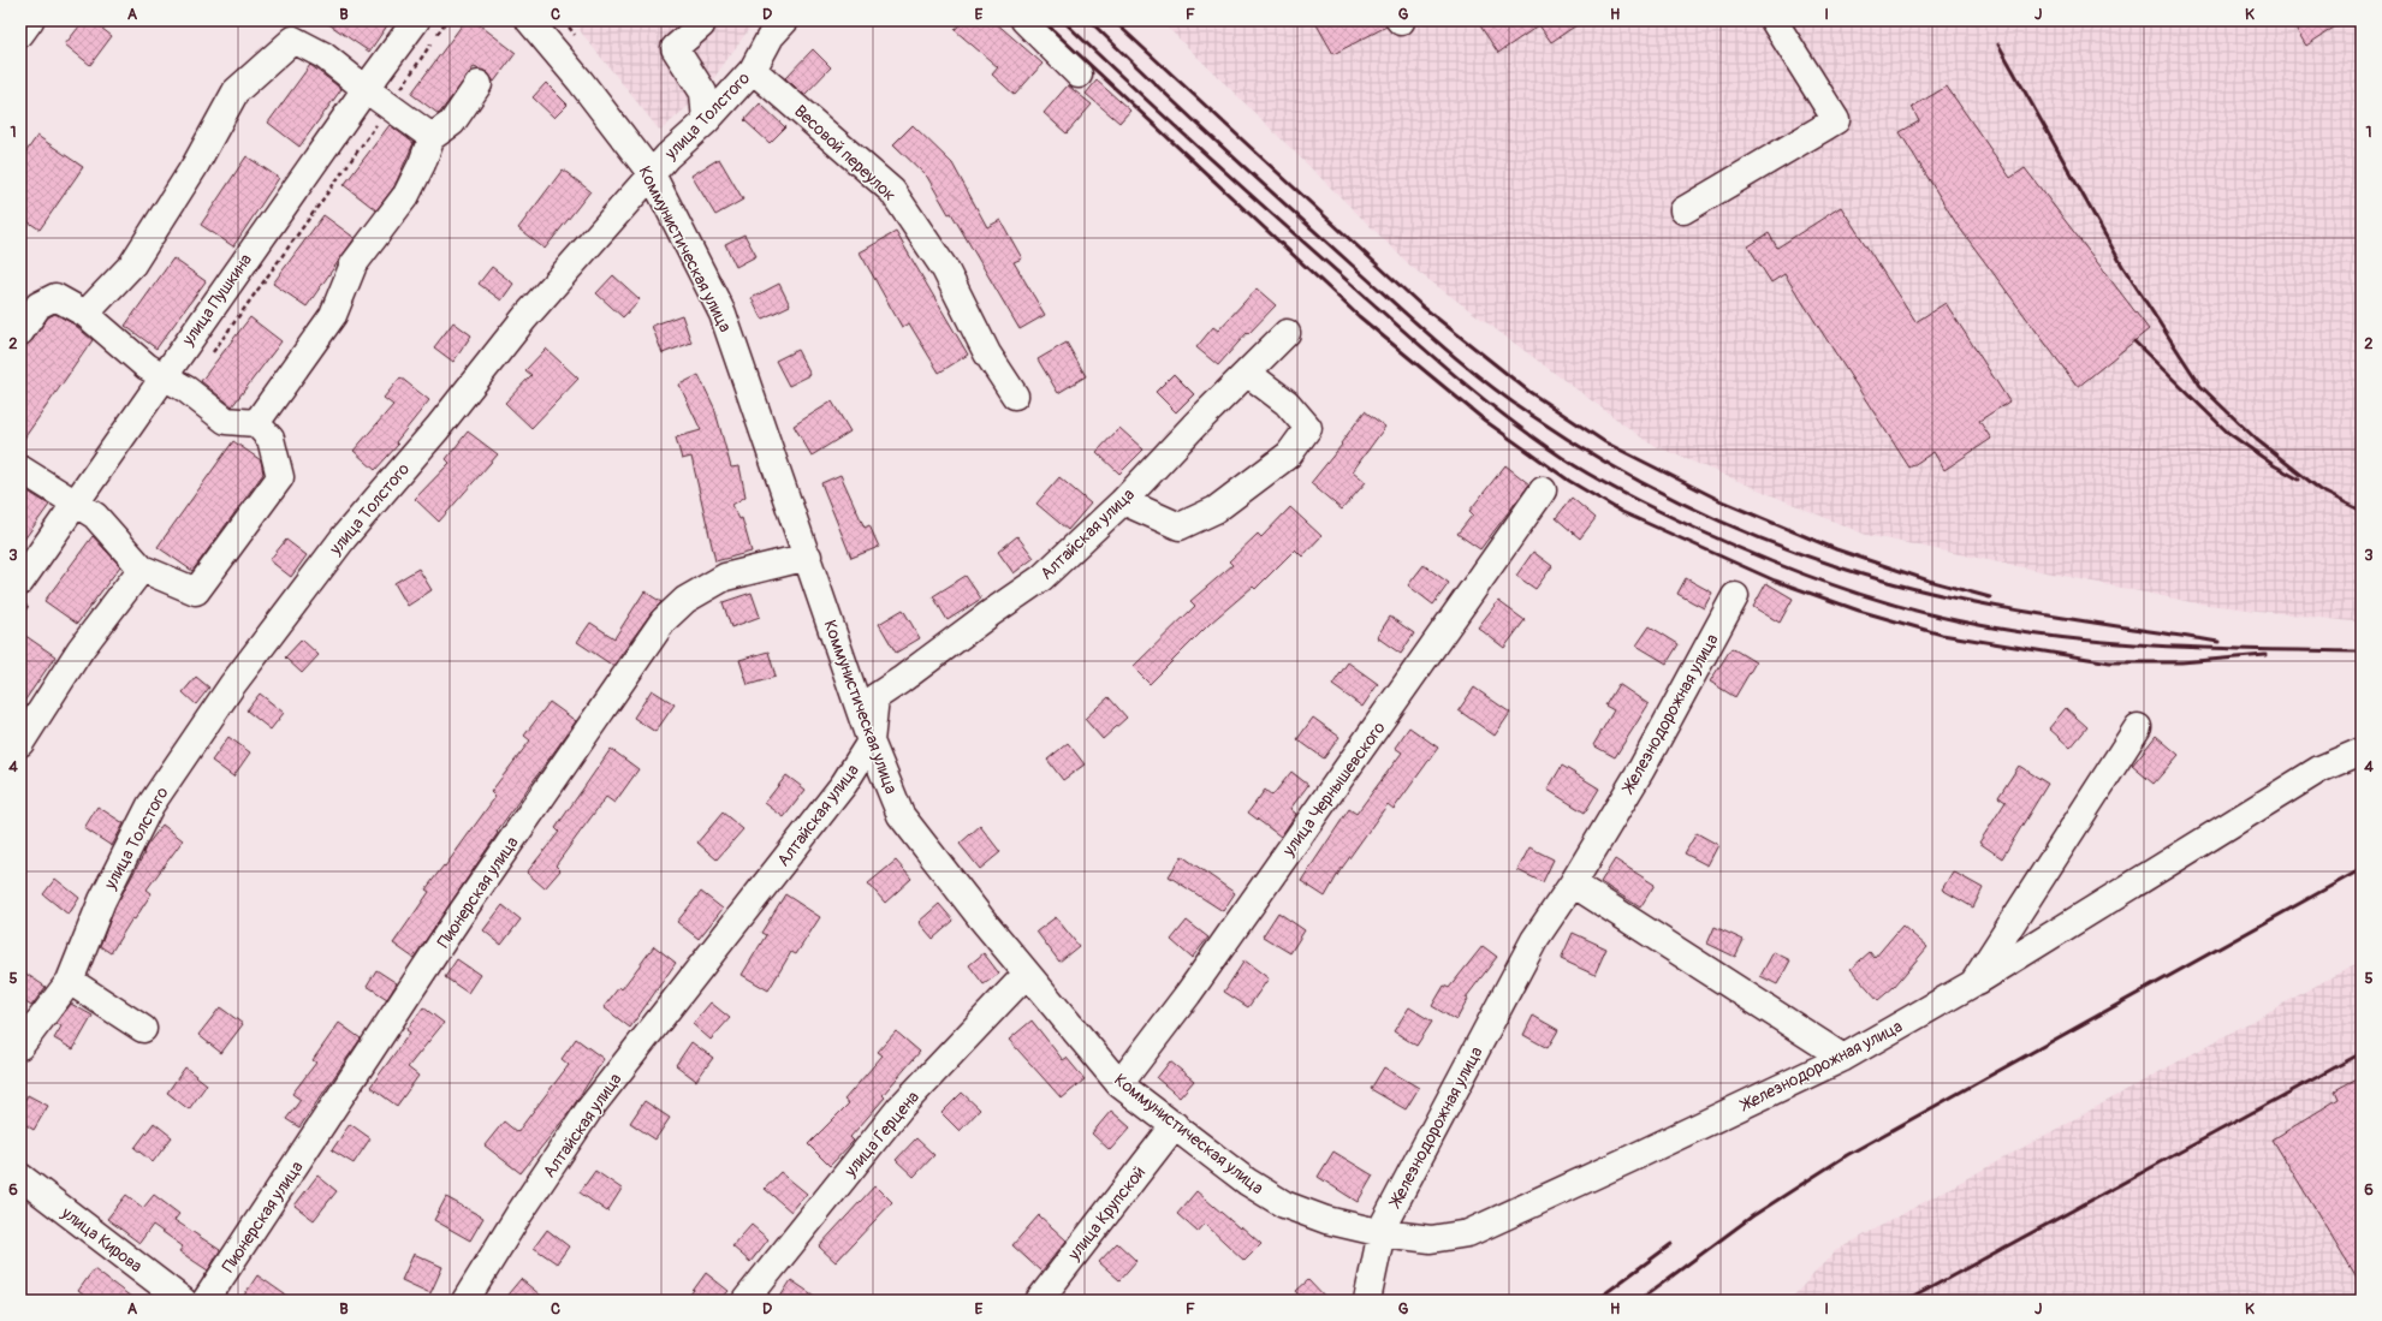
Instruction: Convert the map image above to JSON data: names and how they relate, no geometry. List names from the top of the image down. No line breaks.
{"streets":{"street":["улица Толстого","Весовой переулок","Коммунистическая улица","улица Пушкина","Алтайская улица","Железнодорожная улица","улица Чернышевского","Пионерская улица","улица Герцена","улица Крупской","улица Кирова"]},"crossings":[["улица Толстого","Весовой переулок"],["улица Толстого","Коммунистическая улица"],["Коммунистическая улица","Алтайская улица"],["Коммунистическая улица","Железнодорожная улица"],["Коммунистическая улица","улица Чернышевского"],["Коммунистическая улица","Пионерская улица"],["Коммунистическая улица","улица Герцена"],["Коммунистическая улица","улица Крупской"]],"grid":{"columns":["A","B","C","D","E","F","G","H","I","J","K"],"rows":["1","2","3","4","5","6"]}}
